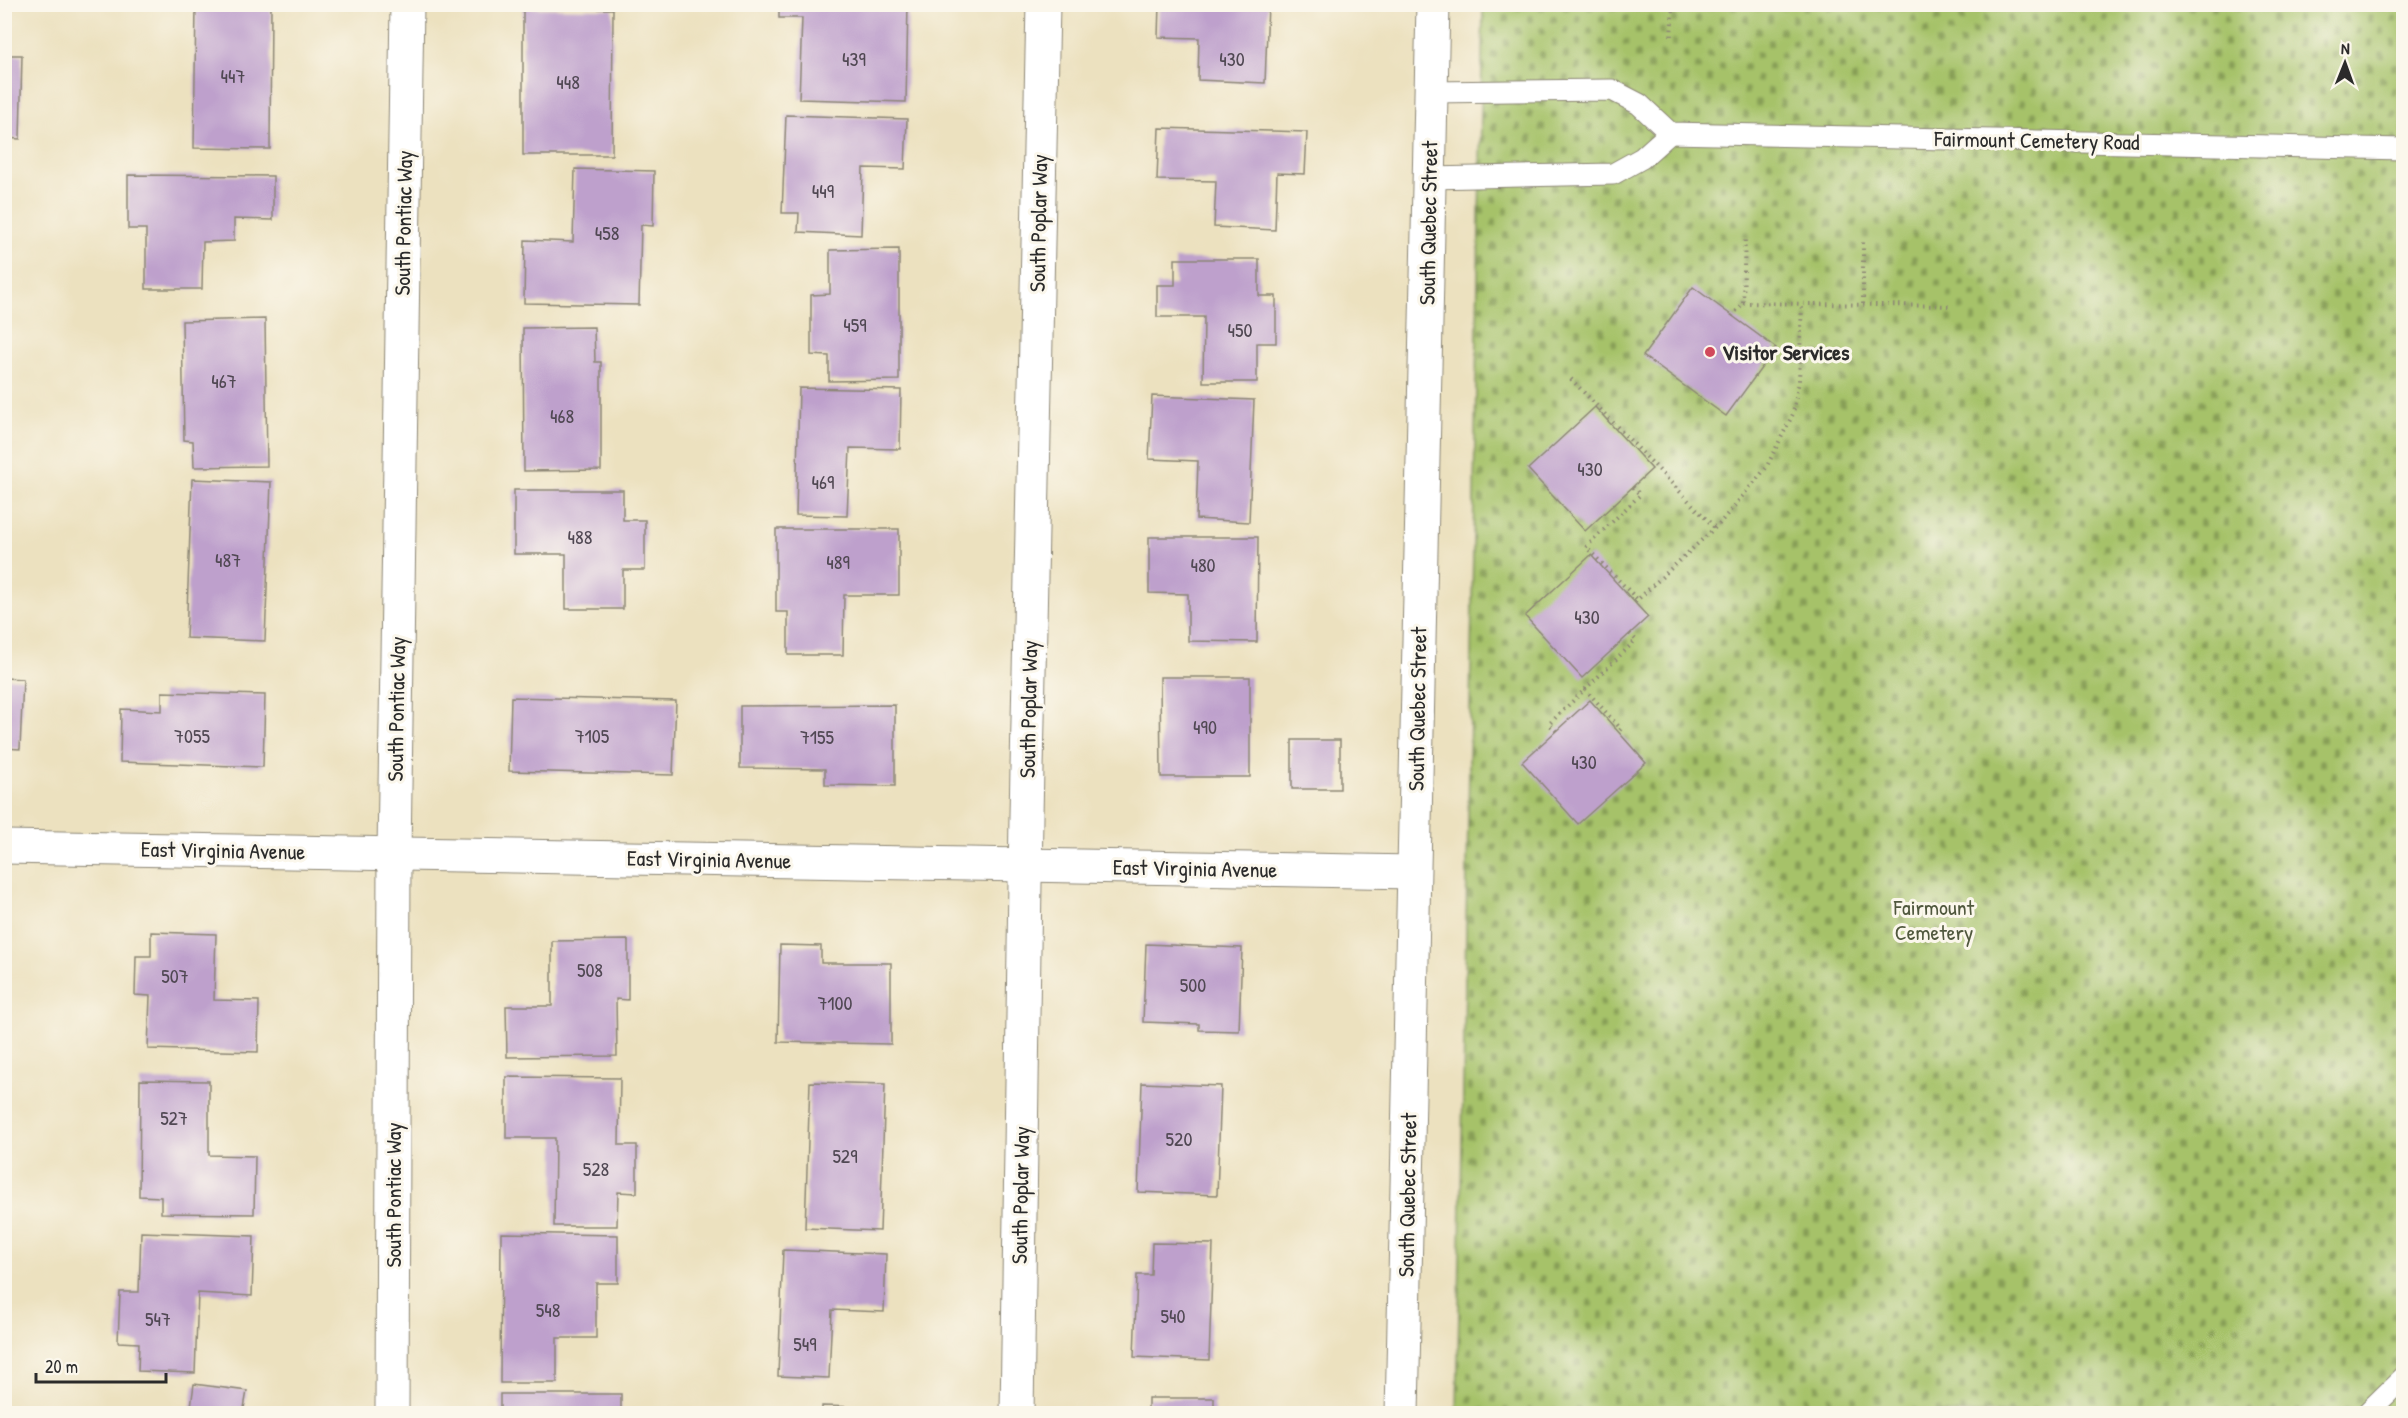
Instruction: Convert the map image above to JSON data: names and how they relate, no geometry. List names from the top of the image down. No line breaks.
{"streets":{"street":["South Pontiac Way","South Poplar Way","South Quebec Street","East Virginia Avenue"],"lane":["Fairmount Cemetery Road"]},"crossings":[["South Pontiac Way","East Virginia Avenue"],["South Poplar Way","East Virginia Avenue"],["South Quebec Street","East Virginia Avenue"]],"parks":["Fairmount Cemetery"],"places":["Visitor Services"],"house_numbers":["439","430","447","448","449","458","459","450","467","468","430","469","488","487","489","480","430","490","7055","7105","7155","430","508","507","500","7100","527","520","529","528","548","540","547","549"],"scale_bar":"20 m","north":"top"}
